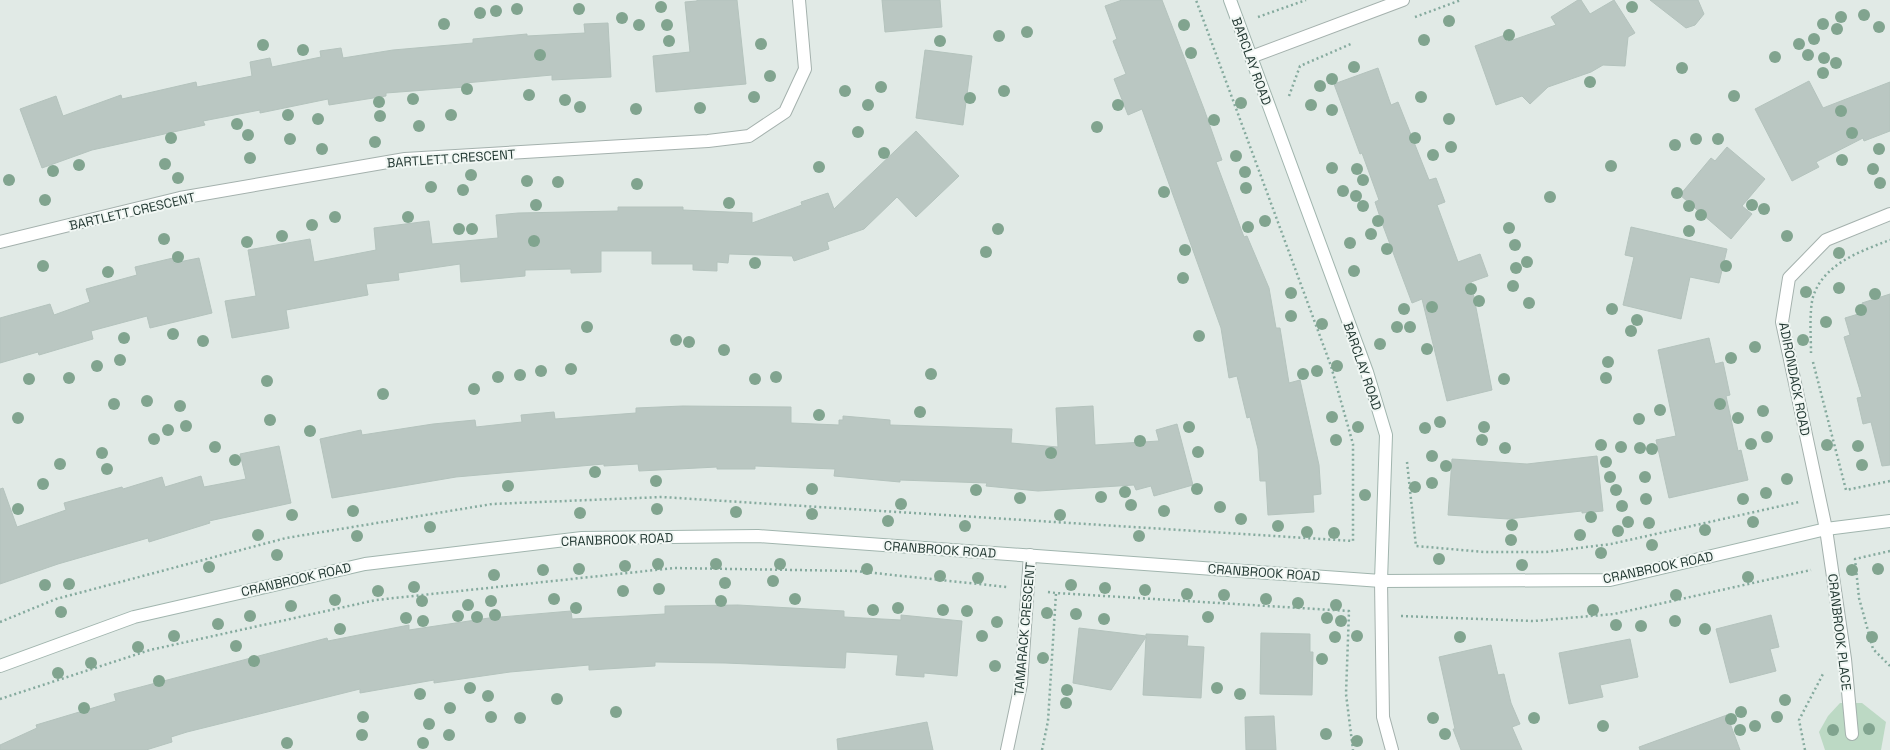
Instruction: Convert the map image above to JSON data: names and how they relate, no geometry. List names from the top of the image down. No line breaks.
{"streets":{"street":["BARCLAY ROAD","BARTLETT CRESCENT","ADIRONDACK ROAD","CRANBROOK ROAD","TAMARACK CRESCENT","CRANBROOK PLACE"]},"crossings":[["BARCLAY ROAD","CRANBROOK ROAD"],["ADIRONDACK ROAD","CRANBROOK ROAD"],["ADIRONDACK ROAD","CRANBROOK PLACE"],["CRANBROOK ROAD","TAMARACK CRESCENT"],["CRANBROOK ROAD","CRANBROOK PLACE"]]}
